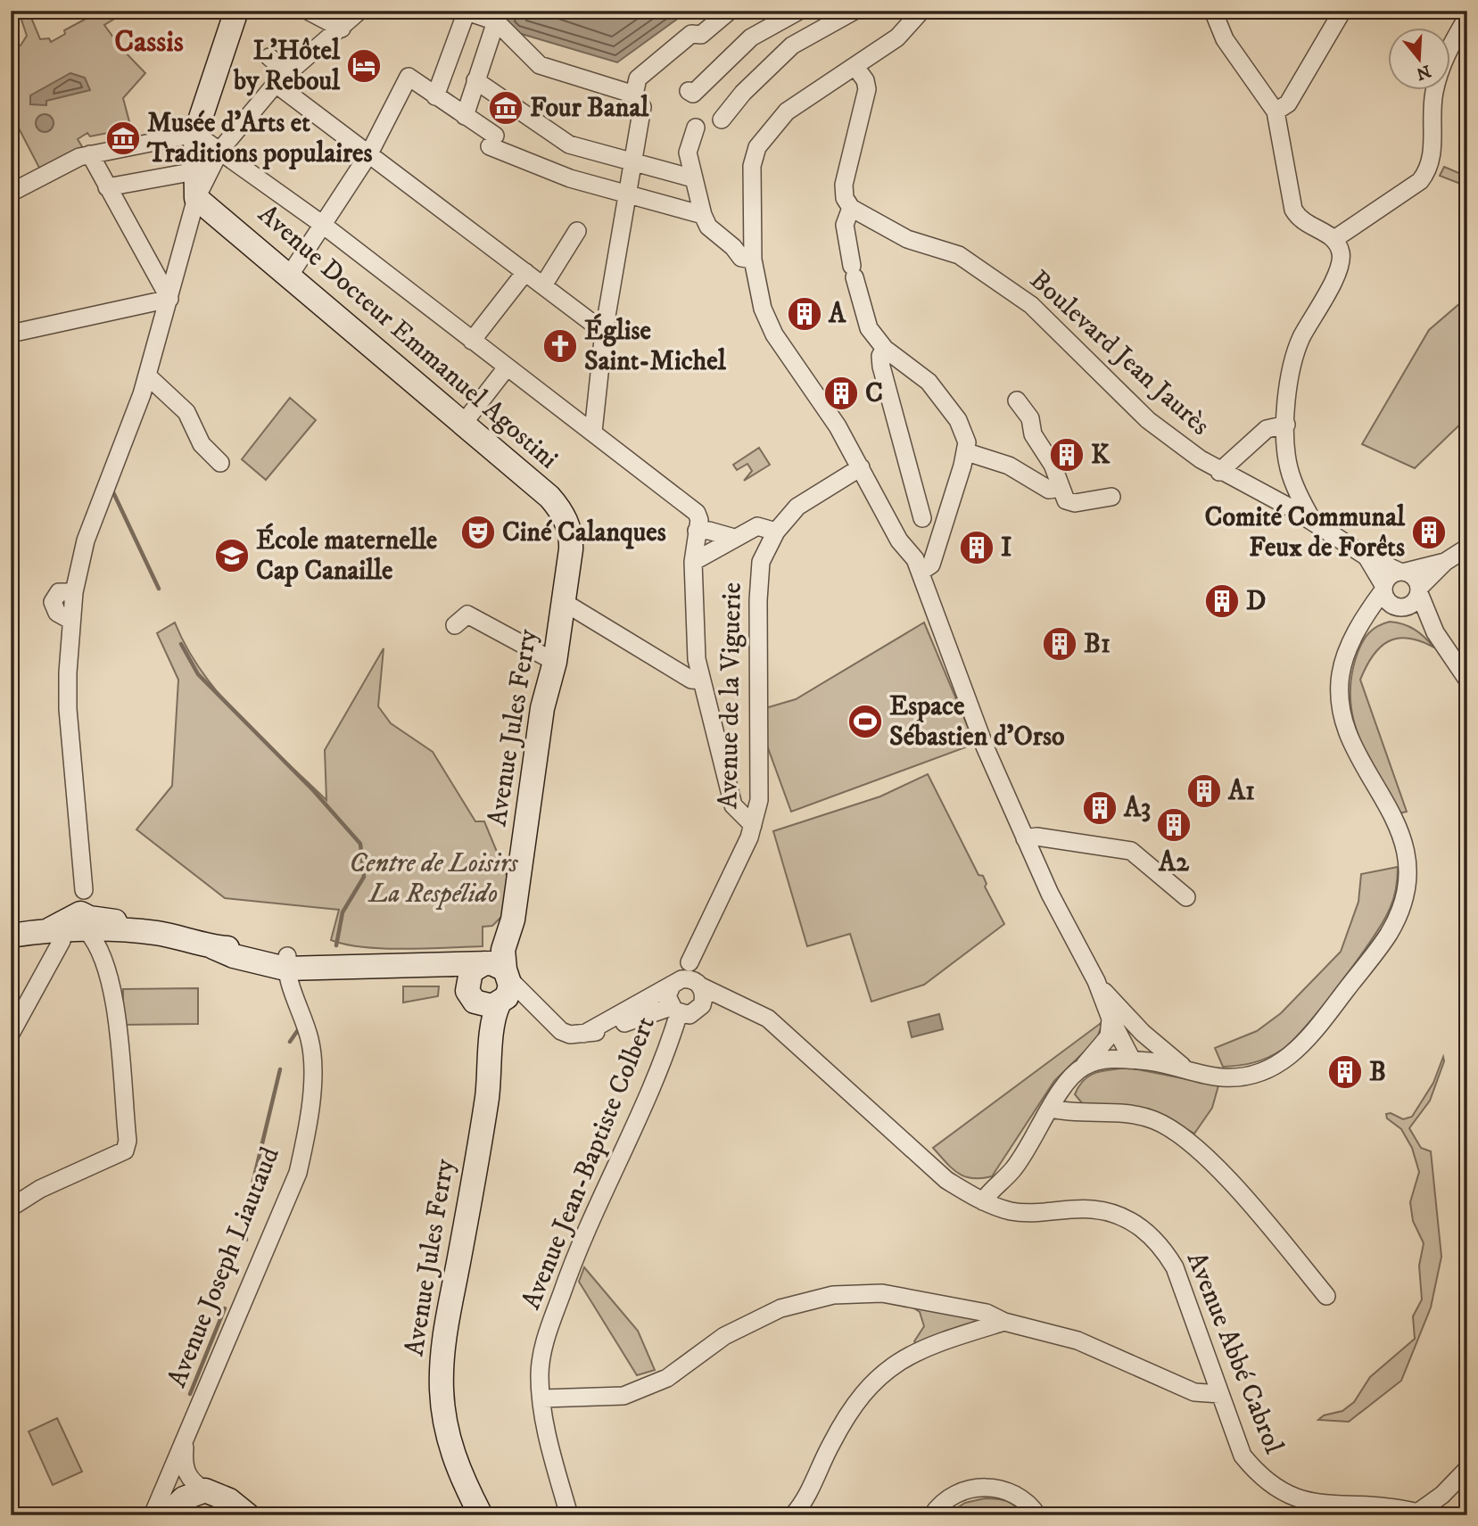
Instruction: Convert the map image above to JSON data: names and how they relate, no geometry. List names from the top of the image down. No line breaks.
{"streets":{"street":["Avenue Docteur Emmanuel Agostini","Boulevard Jean Jaurès","Avenue de la Viguerie","Avenue Jules Ferry","Avenue Jean-Baptiste Colbert","Avenue Joseph Liautaud","Avenue Abbé Cabrol"]},"crossings":[["Avenue Docteur Emmanuel Agostini","Avenue Jules Ferry"],["Avenue de la Viguerie","Avenue Jean-Baptiste Colbert"],["Avenue de la Viguerie","Avenue Abbé Cabrol"],["Avenue Jean-Baptiste Colbert","Avenue Abbé Cabrol"]],"districts":["Cassis"],"parks":["Centre de Loisirs La Respélido"],"places":{"hotel":["L'Hôtel by Reboul"],"museum":["Four Banal","Musée d'Arts et Traditions populaires"],"building":["A","C","K","Comité Communal Feux de Forêts","I","D","B1","A1","A3","A2","B"],"church":["Église Saint-Michel"],"theatre":["Ciné Calanques"],"school or university":["École maternelle Cap Canaille"],"sports":["Espace Sébastien d'Orso"]},"north":"bottom"}
